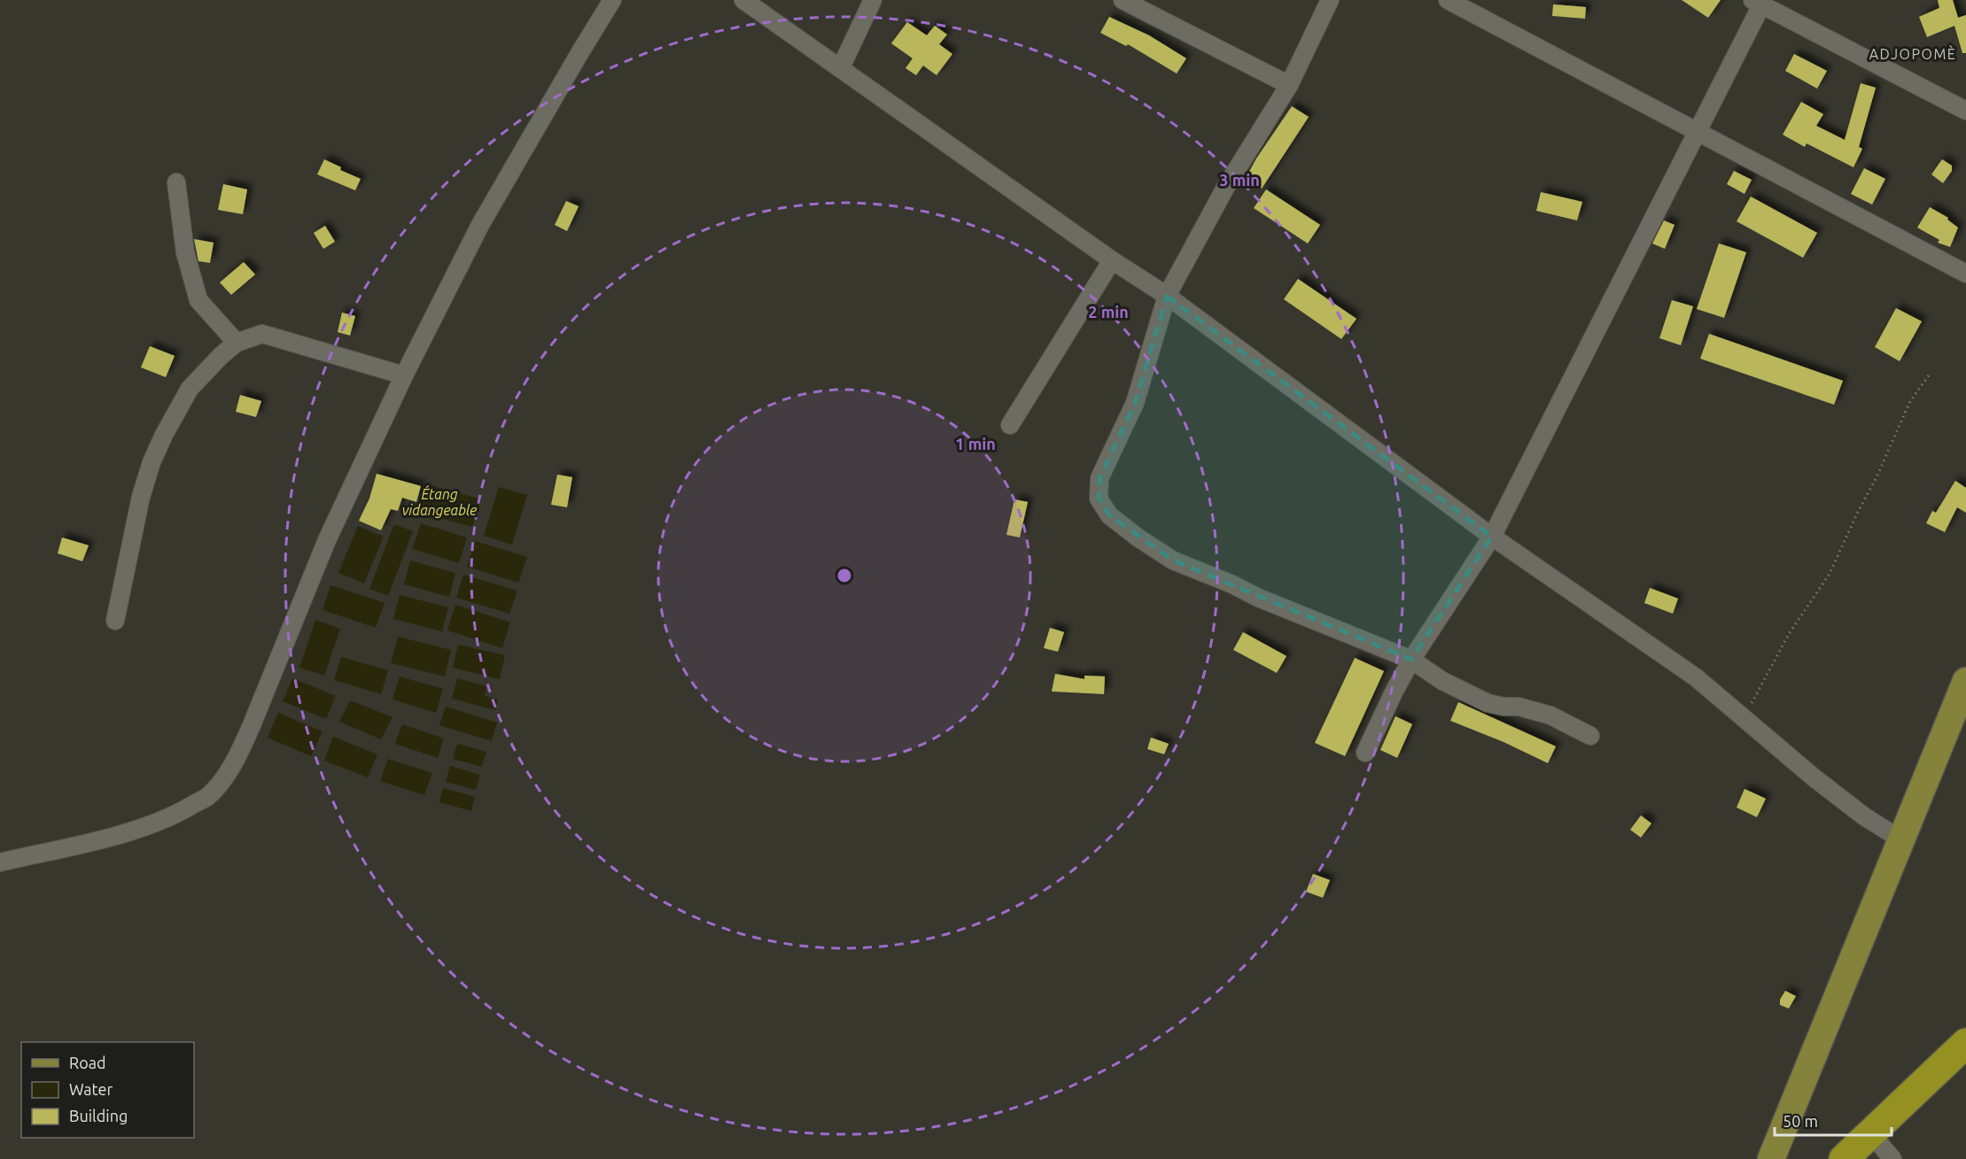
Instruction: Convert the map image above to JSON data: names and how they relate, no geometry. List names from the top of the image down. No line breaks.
{"districts":["ADJOPOMÈ"],"water":["Étang vidangeable"],"legend":["Road","Water","Building"],"scale_bar":"50 m","rings":["3 min","2 min","1 min"]}
